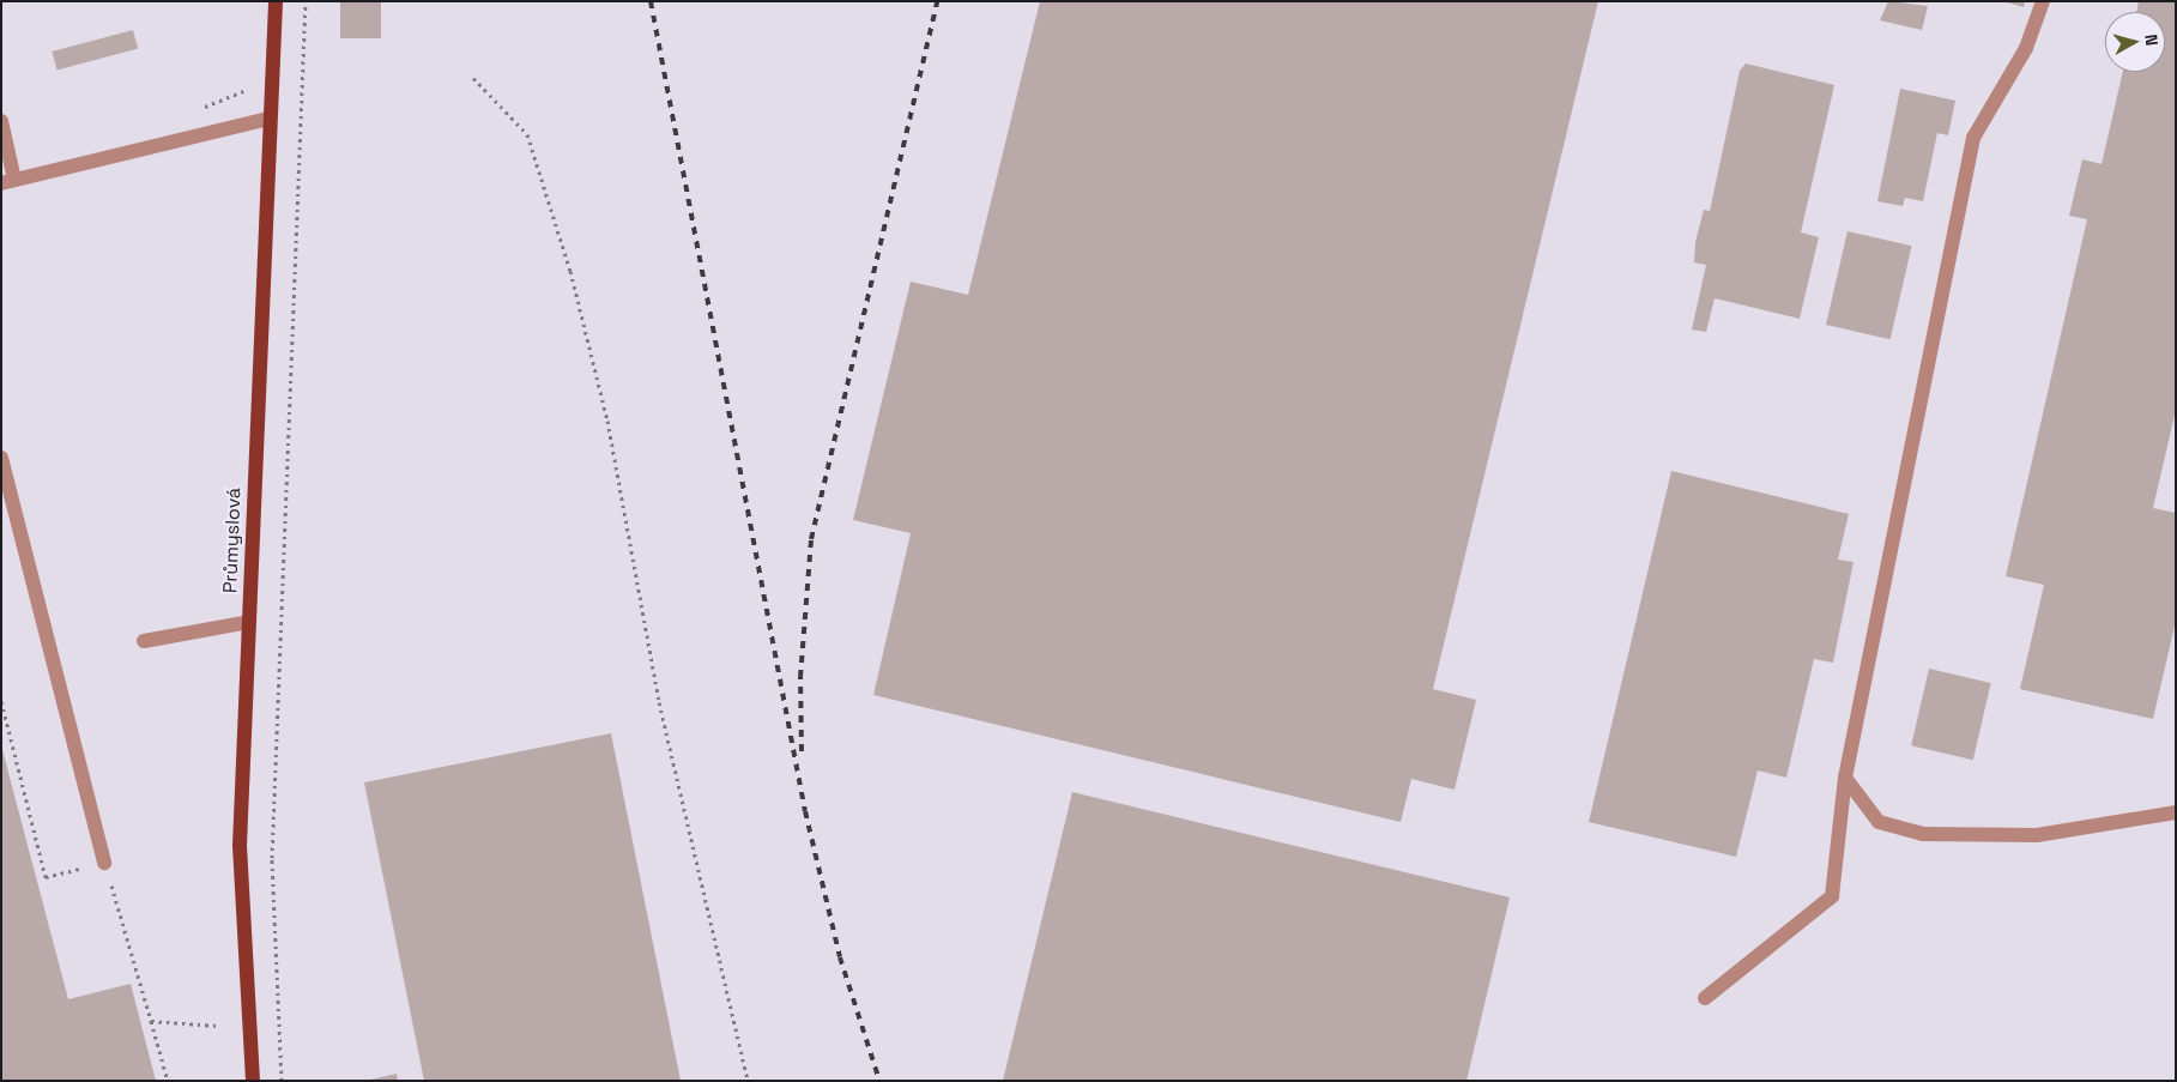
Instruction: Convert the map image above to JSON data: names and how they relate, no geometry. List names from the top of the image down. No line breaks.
{"streets":{"main road":["Průmyslová"]},"north":"right"}
